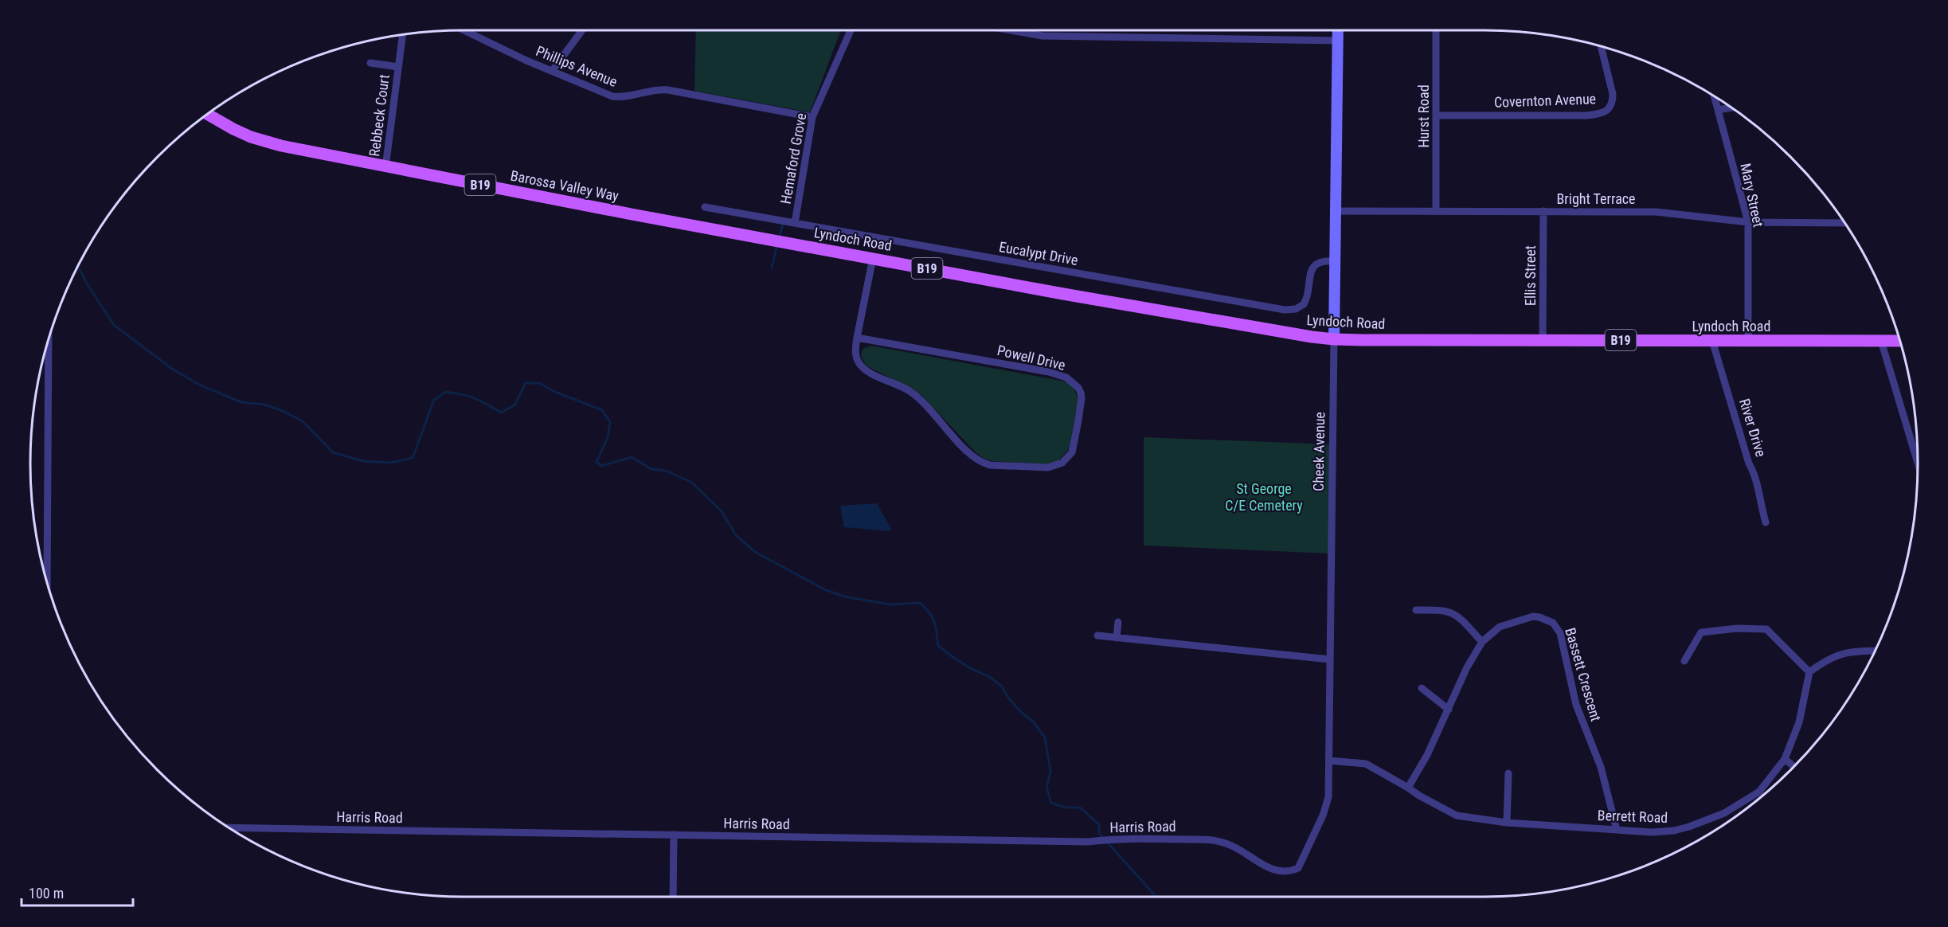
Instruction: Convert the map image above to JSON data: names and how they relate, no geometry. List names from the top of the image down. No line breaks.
{"streets":{"main road":["B19","Barossa Valley Way","Lyndoch Road"],"street":["Phillips Avenue","Covernton Avenue","Rebbeck Court","Hurst Road","Hemaford Grove","Mary Street","Bright Terrace","Eucalypt Drive","Ellis Street","Powell Drive","River Drive","Cheek Avenue","Bassett Crescent","Berrett Road","Harris Road"]},"crossings":[["Phillips Avenue","Hemaford Grove"],["Covernton Avenue","Hurst Road"],["Rebbeck Court","Barossa Valley Way"],["Hurst Road","Bright Terrace"],["Hemaford Grove","Eucalypt Drive"],["Barossa Valley Way","Lyndoch Road"],["Mary Street","Bright Terrace"],["Mary Street","Lyndoch Road"],["Bright Terrace","Ellis Street"],["Bright Terrace","Cheek Avenue"],["Lyndoch Road","Ellis Street"],["Lyndoch Road","Powell Drive"],["Lyndoch Road","River Drive"],["Lyndoch Road","Cheek Avenue"],["Eucalypt Drive","Cheek Avenue"],["Cheek Avenue","Berrett Road"],["Cheek Avenue","Harris Road"],["Bassett Crescent","Berrett Road"]],"parks":["St George C/E Cemetery"],"scale_bar":"100 m"}
